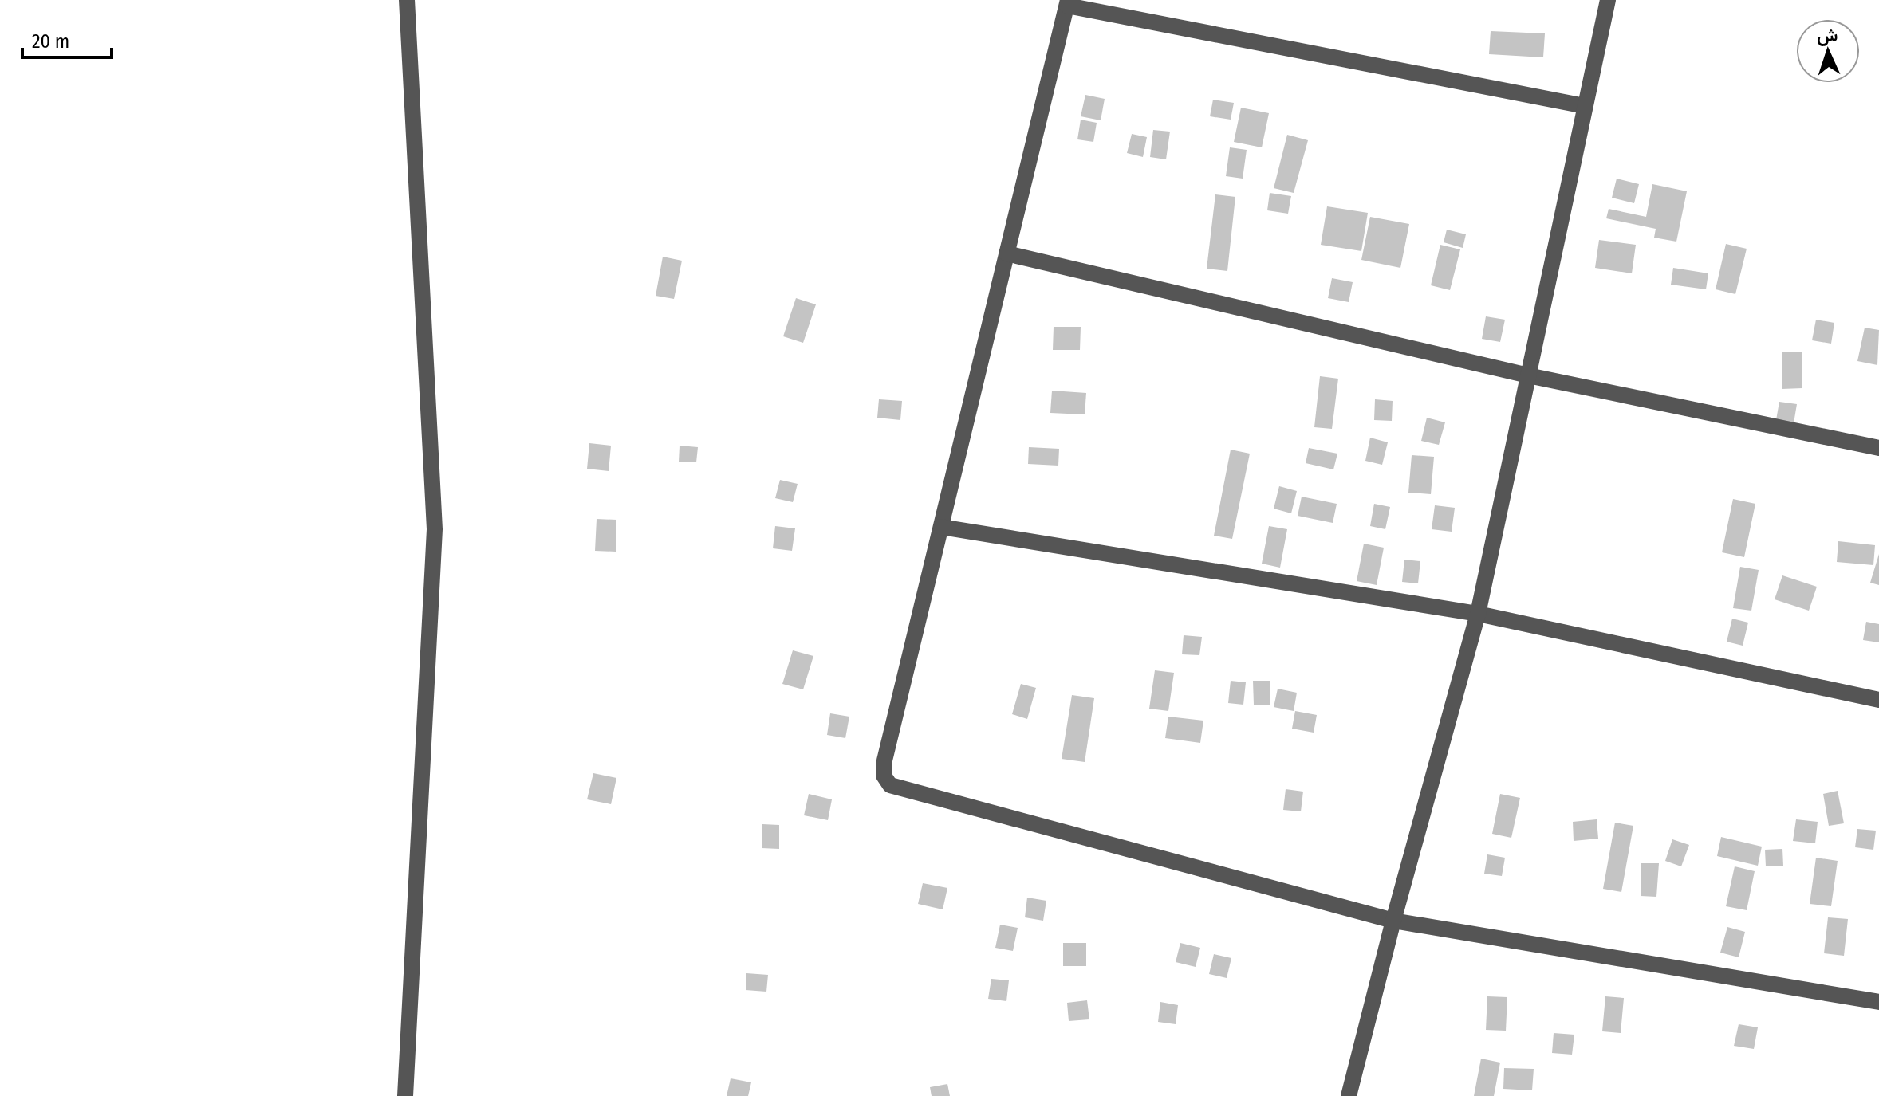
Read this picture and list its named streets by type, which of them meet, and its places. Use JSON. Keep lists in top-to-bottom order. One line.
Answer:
{"scale_bar":"20 m","north":"top"}
